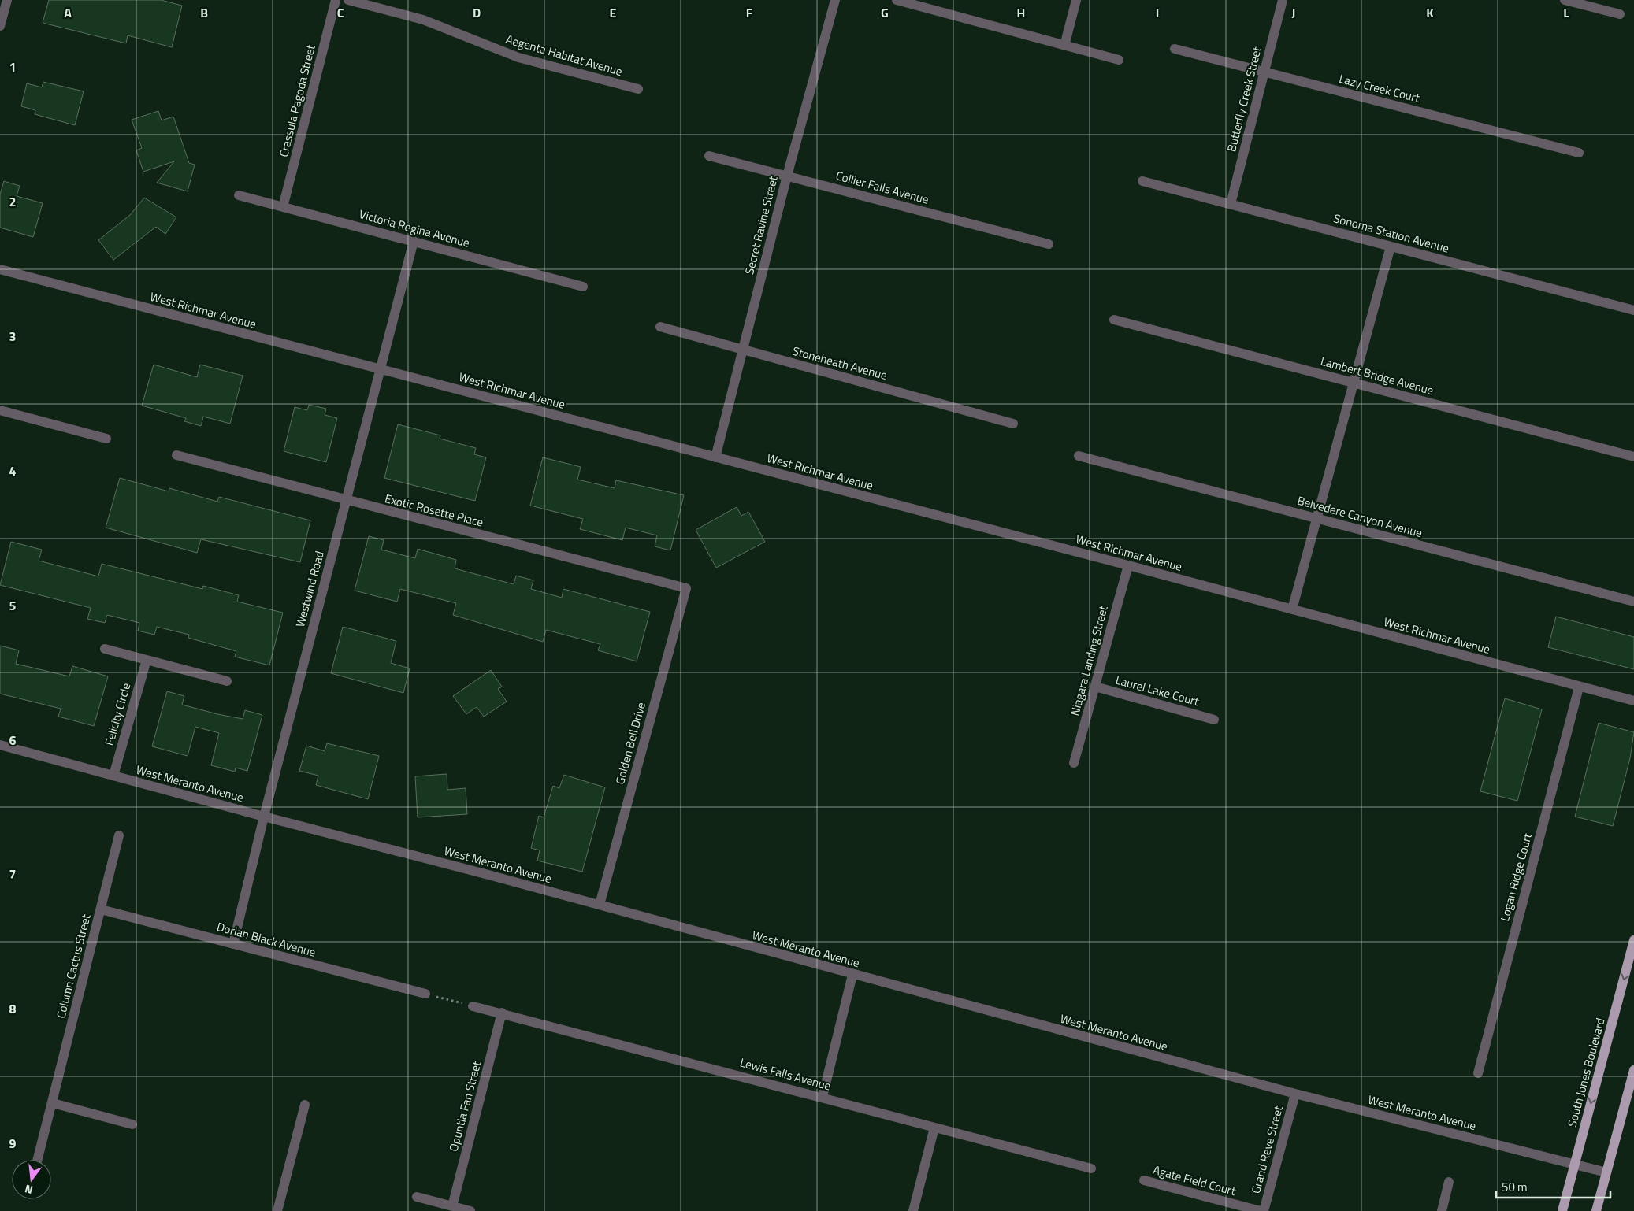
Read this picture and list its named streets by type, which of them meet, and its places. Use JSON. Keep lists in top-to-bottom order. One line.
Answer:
{"streets":{"main road":["South Jones Boulevard"],"street":["Aegenta Habitat Avenue","Lazy Creek Court","Butterfly Creek Street","Crassula Pagoda Street","Collier Falls Avenue","Secret Ravine Street","Victoria Regina Avenue","Sonoma Station Avenue","West Richmar Avenue","Stoneheath Avenue","Lambert Bridge Avenue","Exotic Rosette Place","Belvedere Canyon Avenue","Westwind Road","Niagara Landing Street","Laurel Lake Court","Felicity Circle","Golden Bell Drive","West Meranto Avenue","Logan Ridge Court","Dorian Black Avenue","Column Cactus Street","Lewis Falls Avenue","Opuntia Fan Street","Grand Reve Street","Agate Field Court"]},"crossings":[["Lazy Creek Court","Butterfly Creek Street"],["Butterfly Creek Street","Sonoma Station Avenue"],["Crassula Pagoda Street","Victoria Regina Avenue"],["Collier Falls Avenue","Secret Ravine Street"],["Secret Ravine Street","West Richmar Avenue"],["Secret Ravine Street","Stoneheath Avenue"],["Victoria Regina Avenue","Westwind Road"],["West Richmar Avenue","Westwind Road"],["West Richmar Avenue","Niagara Landing Street"],["West Richmar Avenue","Logan Ridge Court"],["Exotic Rosette Place","Westwind Road"],["Exotic Rosette Place","Golden Bell Drive"],["Westwind Road","West Meranto Avenue"],["Westwind Road","Dorian Black Avenue"],["Niagara Landing Street","Laurel Lake Court"],["Felicity Circle","West Meranto Avenue"],["Golden Bell Drive","West Meranto Avenue"],["West Meranto Avenue","South Jones Boulevard"],["West Meranto Avenue","Grand Reve Street"],["Dorian Black Avenue","Column Cactus Street"],["Lewis Falls Avenue","Opuntia Fan Street"]],"scale_bar":"50 m","north":"bottom","grid":{"columns":["A","B","C","D","E","F","G","H","I","J","K","L"],"rows":["1","2","3","4","5","6","7","8","9"]}}
